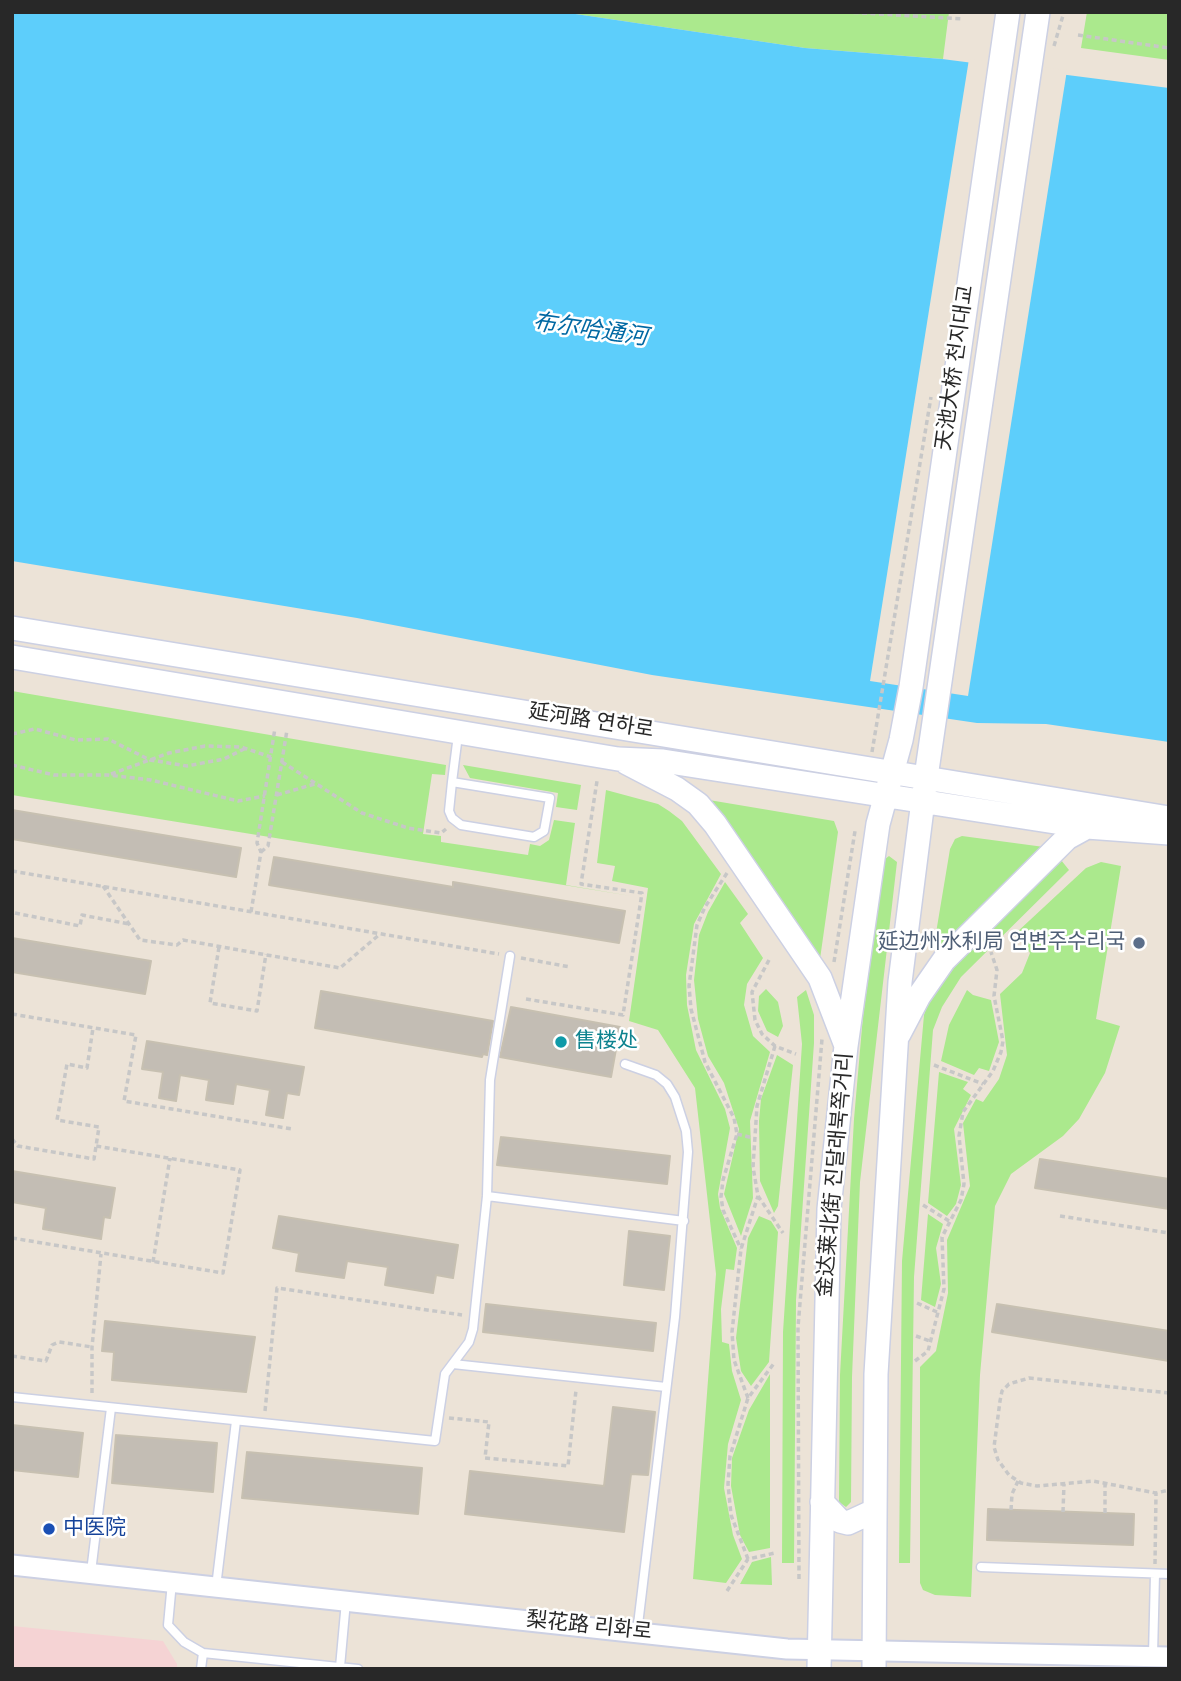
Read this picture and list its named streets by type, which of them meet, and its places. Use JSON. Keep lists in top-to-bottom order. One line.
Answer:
{"streets":{"main road":["天池大桥 천지대교","延河路 연하로","金达莱北街 진달래북쪽거리"],"street":["梨花路 리화로"]},"crossings":[["天池大桥 천지대교","延河路 연하로"],["天池大桥 천지대교","金达莱北街 진달래북쪽거리"],["延河路 연하로","金达莱北街 진달래북쪽거리"],["金达莱北街 진달래북쪽거리","梨花路 리화로"]],"water":["布尔哈通河"],"places":["延边州水利局 연변주수리국","售楼处","中医院"]}
